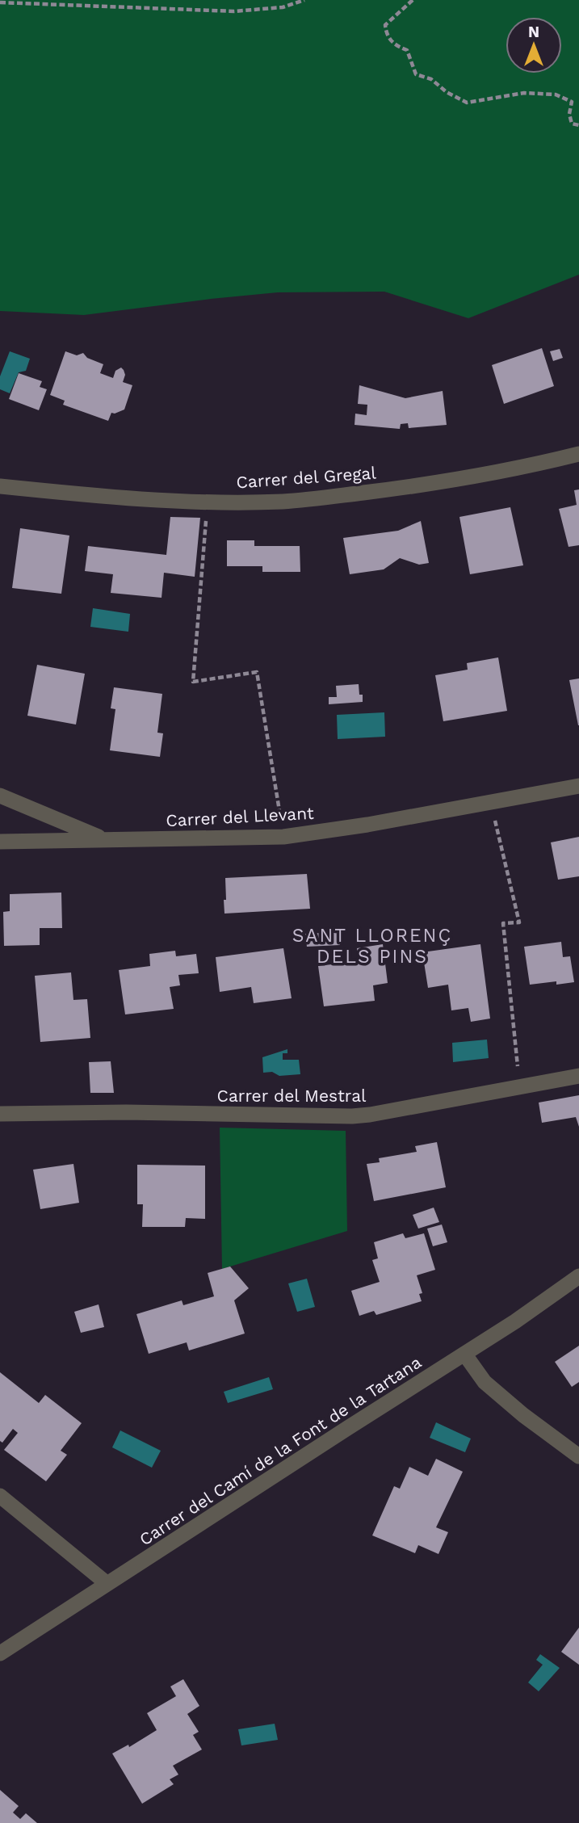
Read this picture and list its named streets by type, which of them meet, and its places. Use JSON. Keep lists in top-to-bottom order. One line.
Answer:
{"streets":{"street":["Carrer del Gregal","Carrer del Llevant","Carrer del Mestral","Carrer del Camí de la Font de la Tartana"]},"districts":["SANT LLORENÇ DELS PINS"],"north":"top"}
